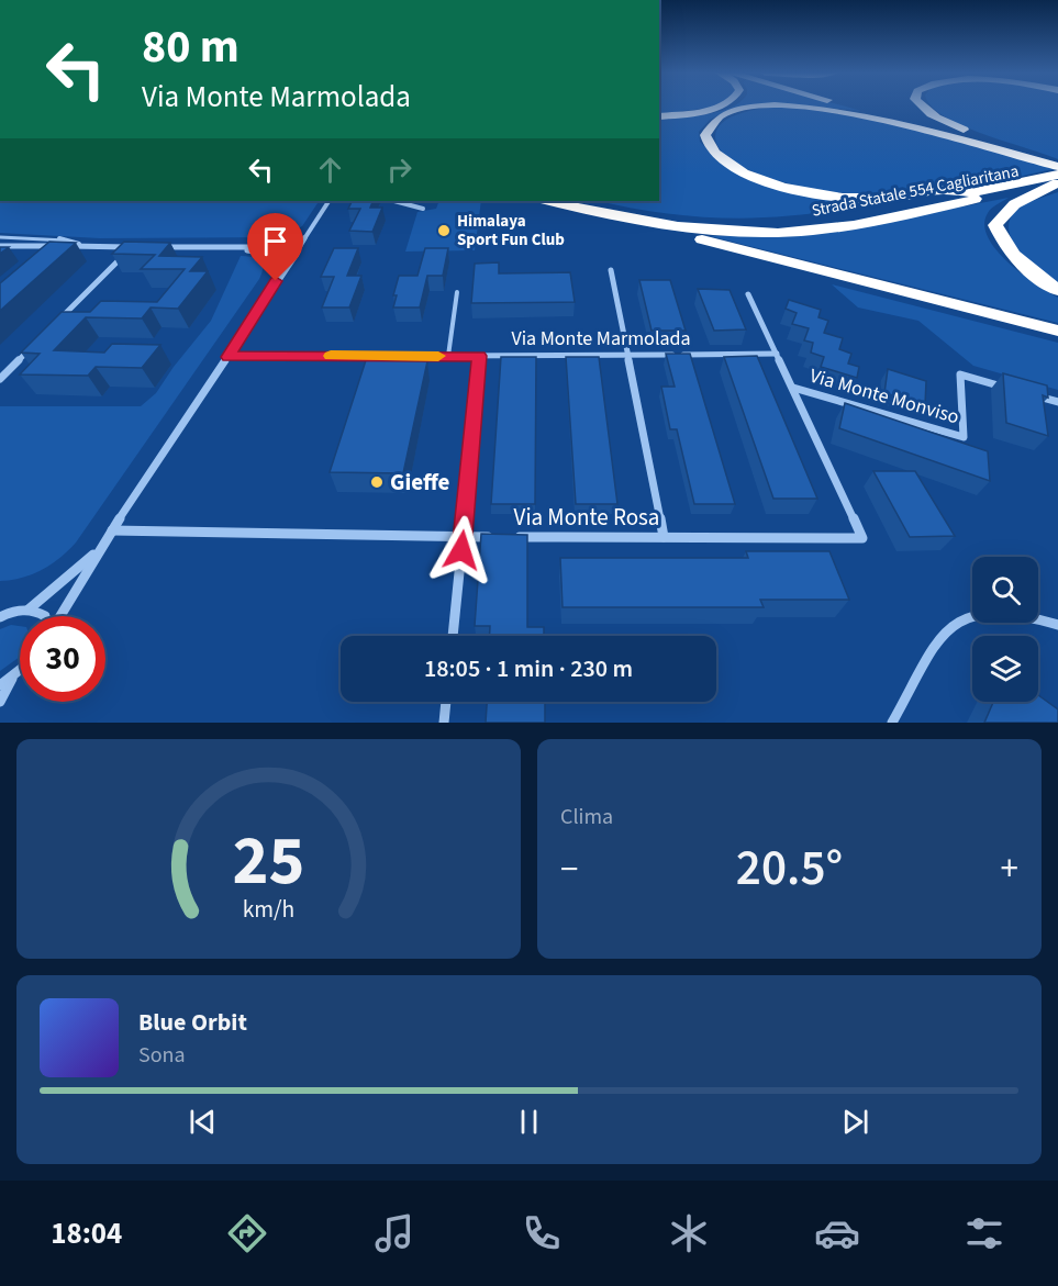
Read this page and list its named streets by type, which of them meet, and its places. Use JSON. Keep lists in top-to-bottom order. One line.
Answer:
{"streets":{"highway":["Strada Statale 554 Cagliaritana"],"street":["Via Monte Marmolada","Via Monte Monviso","Via Monte Rosa"]},"crossings":[["Via Monte Monviso","Via Monte Rosa"]],"places":["Himalaya Sport Fun Club","Gieffe"],"page":{"turn":["80 m","Via Monte Marmolada"],"limit":"30","trip":"18:05 · 1 min · 230 m","tile":"Clima","heat":["−","20.5°","+"],"song":["Blue Orbit","Sona"],"tabs":"18:04","gauge":["25","km/h"]}}
